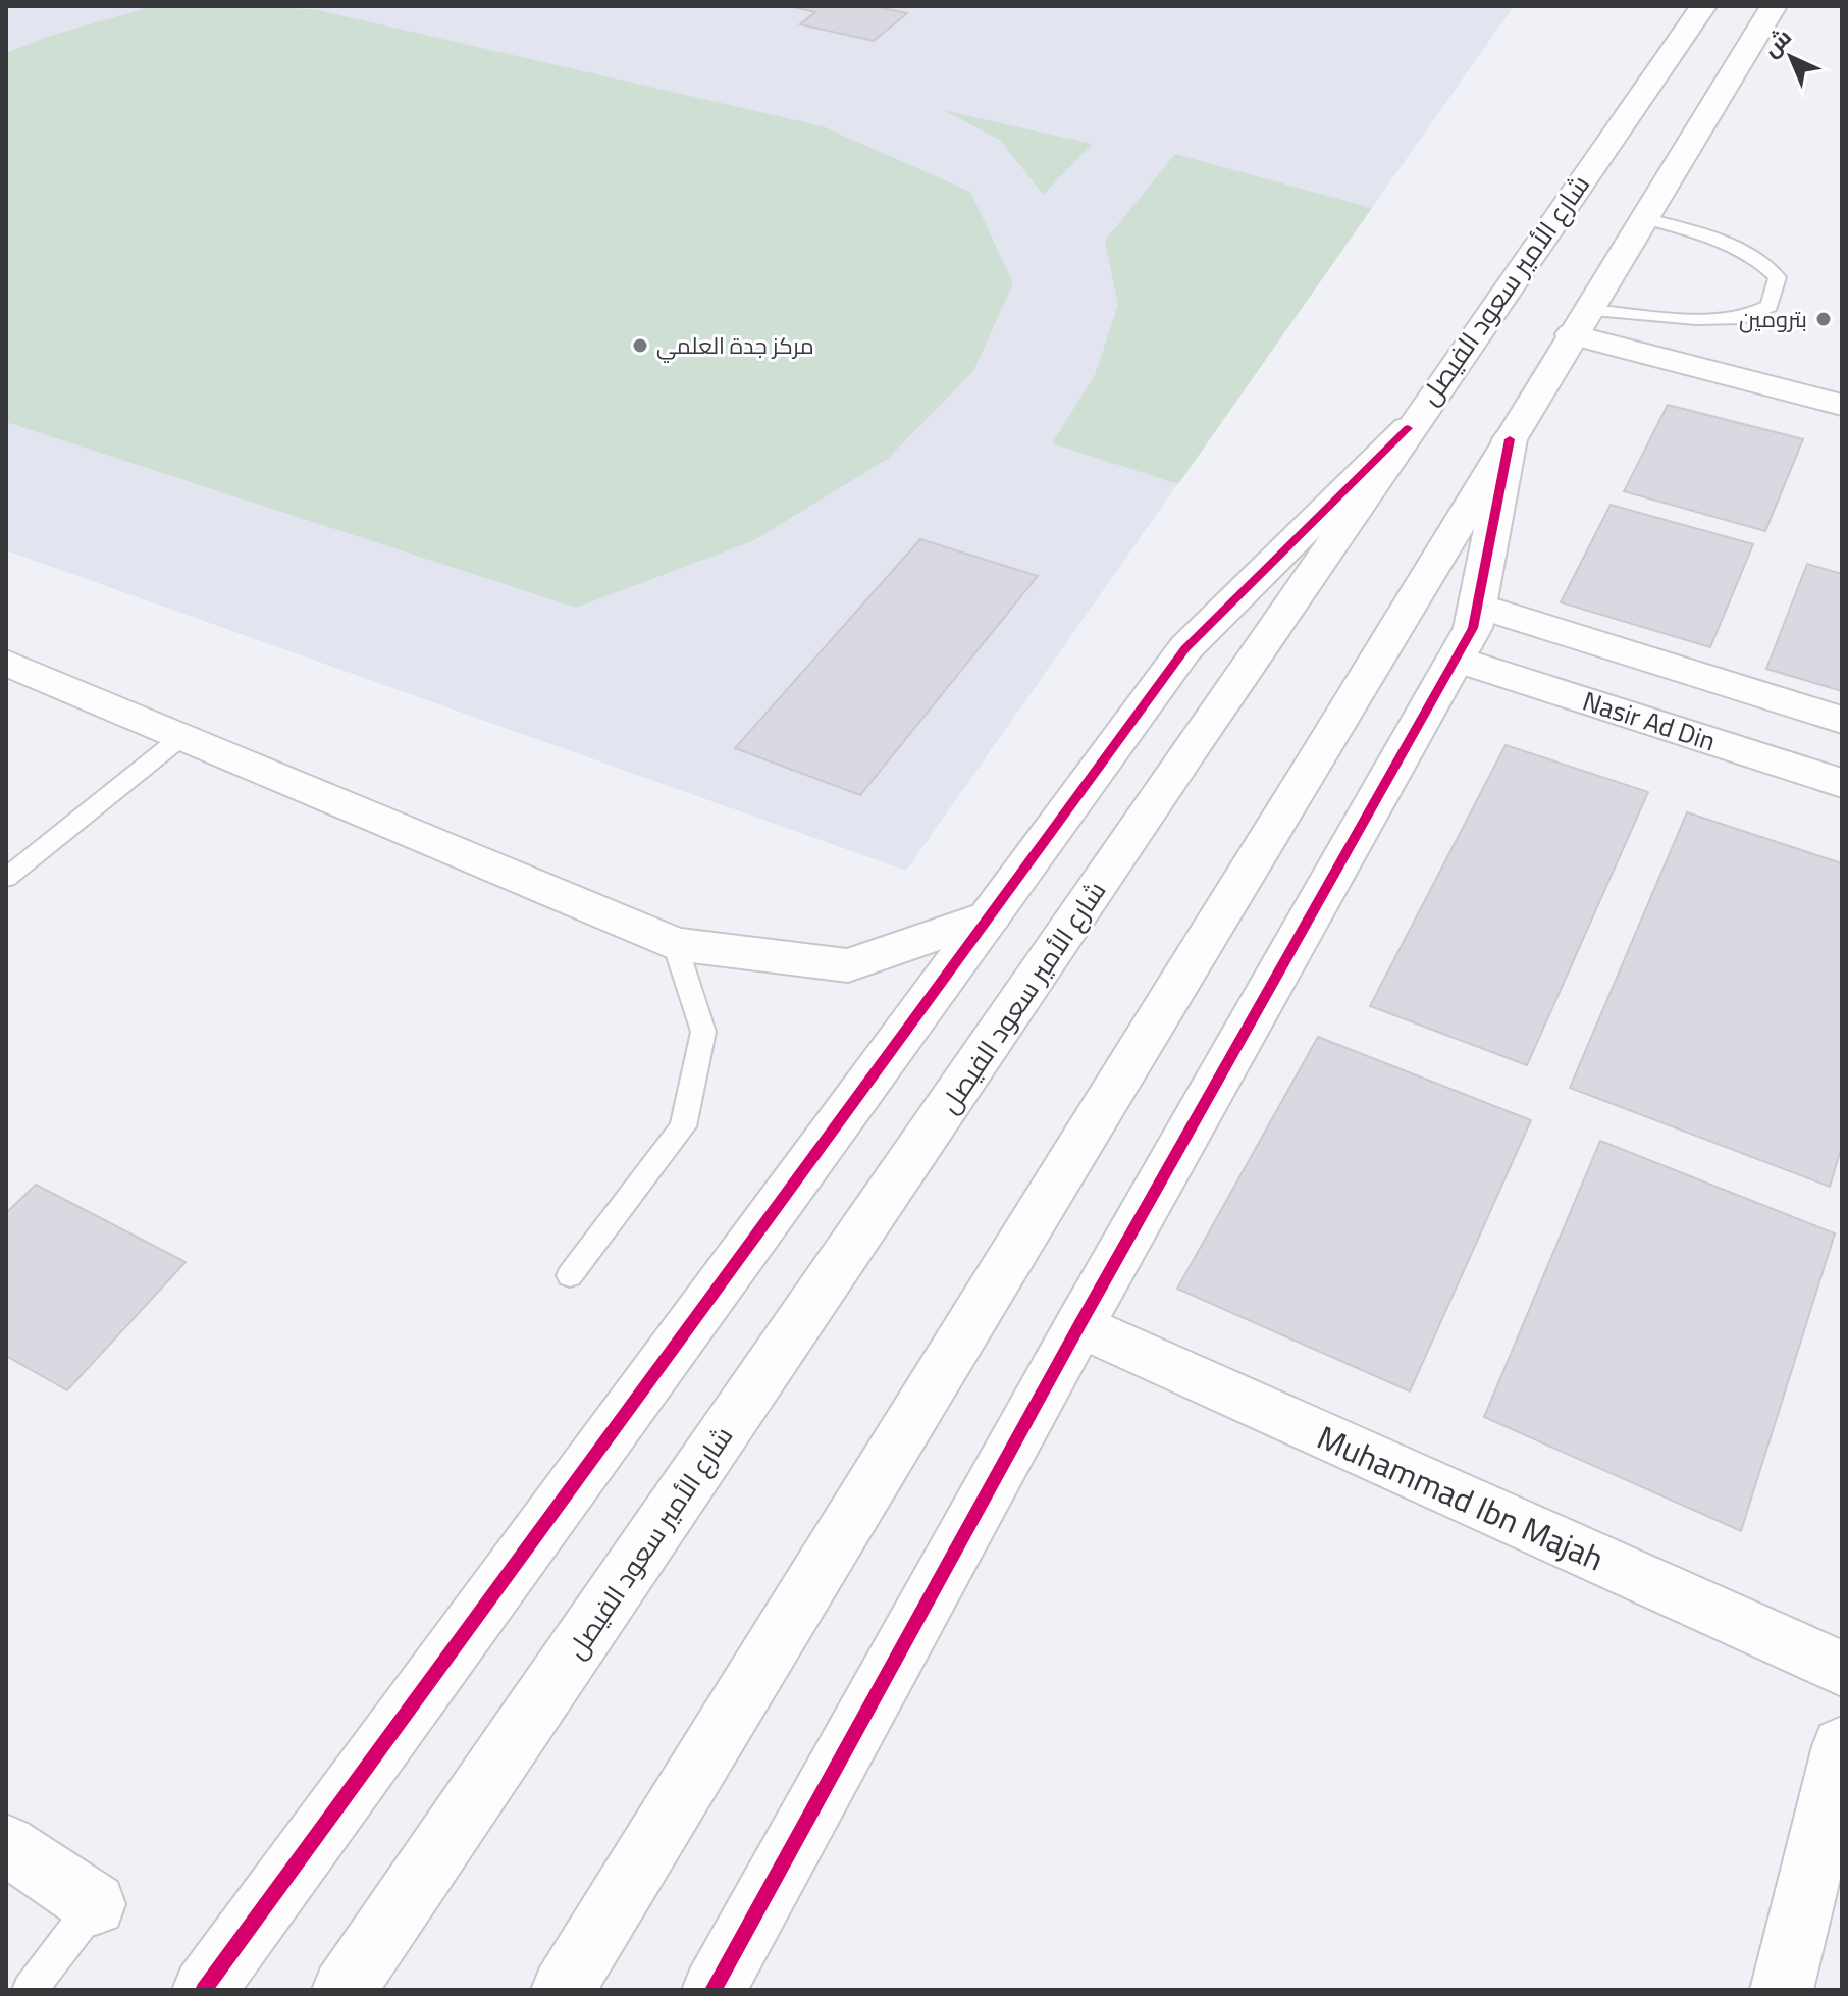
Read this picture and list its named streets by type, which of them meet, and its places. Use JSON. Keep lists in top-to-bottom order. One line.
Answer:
{"streets":{"street":["شارع الأمير سعود الفيصل","Nasir Ad Din","Muhammad Ibn Majah"]},"places":["بترومين","مركز جدة العلمي"],"north":"top left"}
